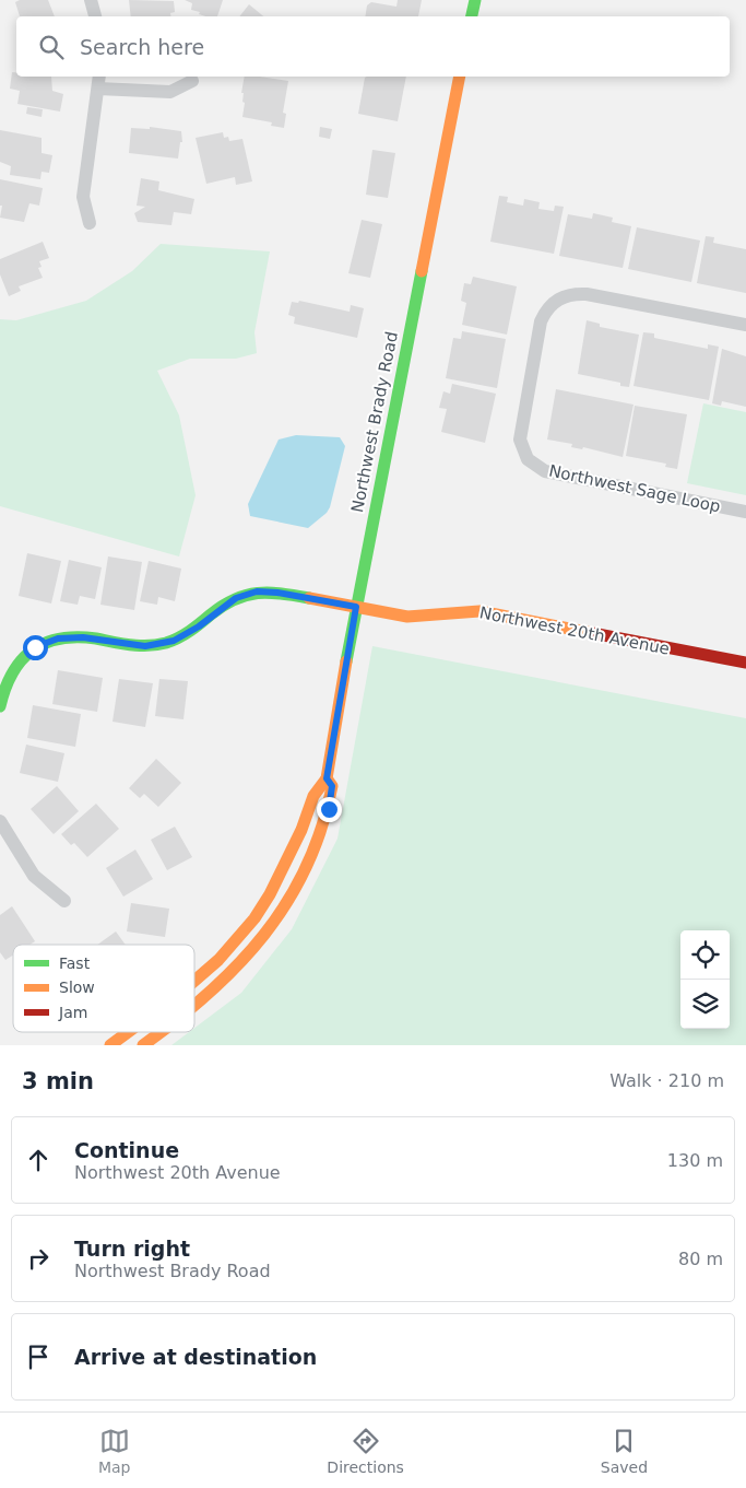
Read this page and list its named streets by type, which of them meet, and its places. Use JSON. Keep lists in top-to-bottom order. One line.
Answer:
{"streets":{"main road":["Northwest Brady Road","Northwest 20th Avenue"],"street":["Northwest Sage Loop"]},"crossings":[["Northwest Brady Road","Northwest 20th Avenue"]],"legend":["Fast","Slow","Jam"],"page":{"search":"Search here","heading":["3 min","Walk · 210 m"],"list":[["Continue","Northwest 20th Avenue","130 m"],["Turn right","Northwest Brady Road","80 m"],"Arrive at destination"],"nav":["Map","Directions","Saved"]}}
